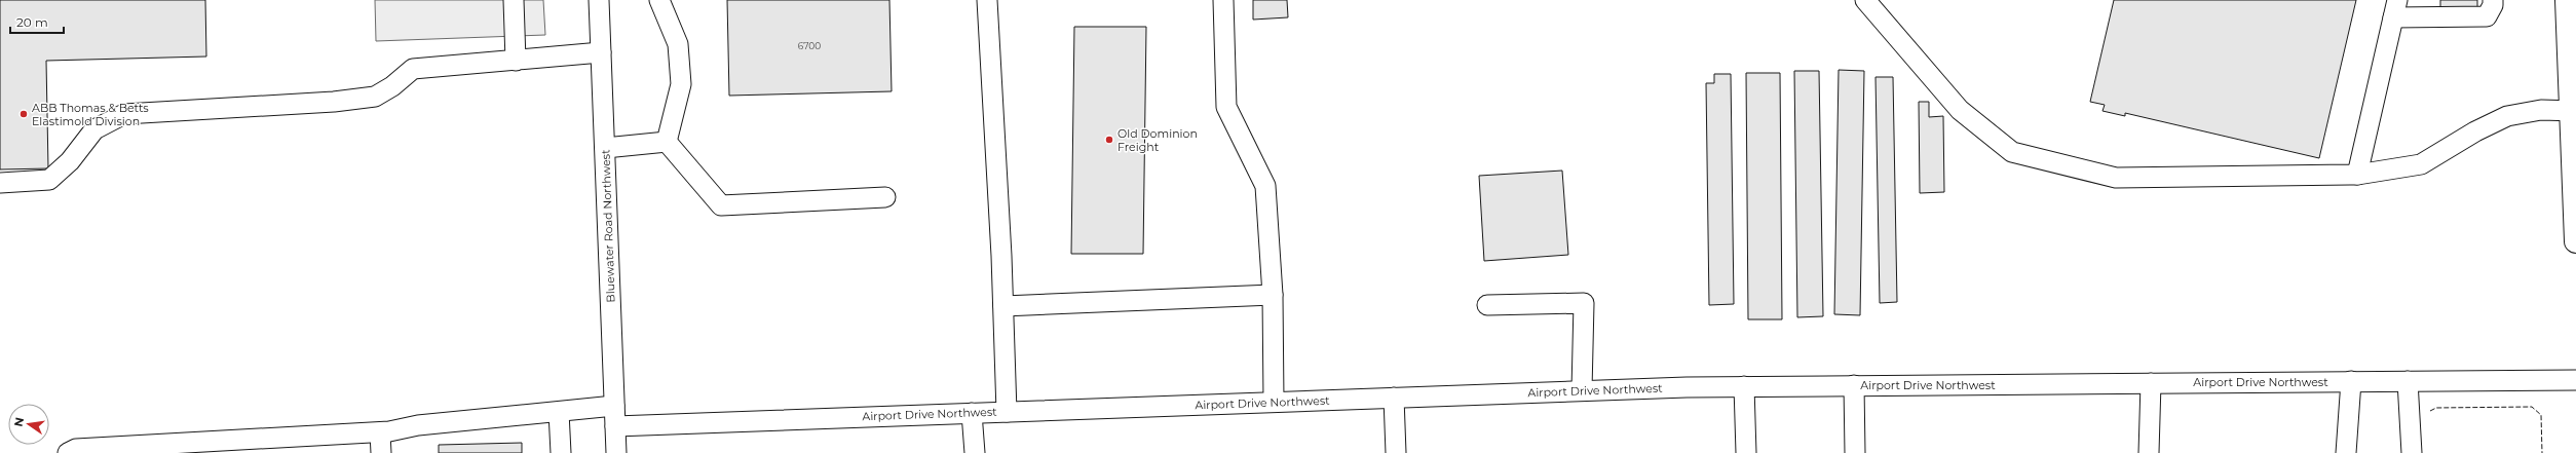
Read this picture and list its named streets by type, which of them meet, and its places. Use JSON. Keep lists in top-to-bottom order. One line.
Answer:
{"streets":{"street":["Bluewater Road Northwest","Airport Drive Northwest"]},"crossings":[["Bluewater Road Northwest","Airport Drive Northwest"]],"places":["ABB Thomas & Betts Elastimold Division","Old Dominion Freight"],"house_numbers":["6700"],"scale_bar":"20 m","north":"left"}
